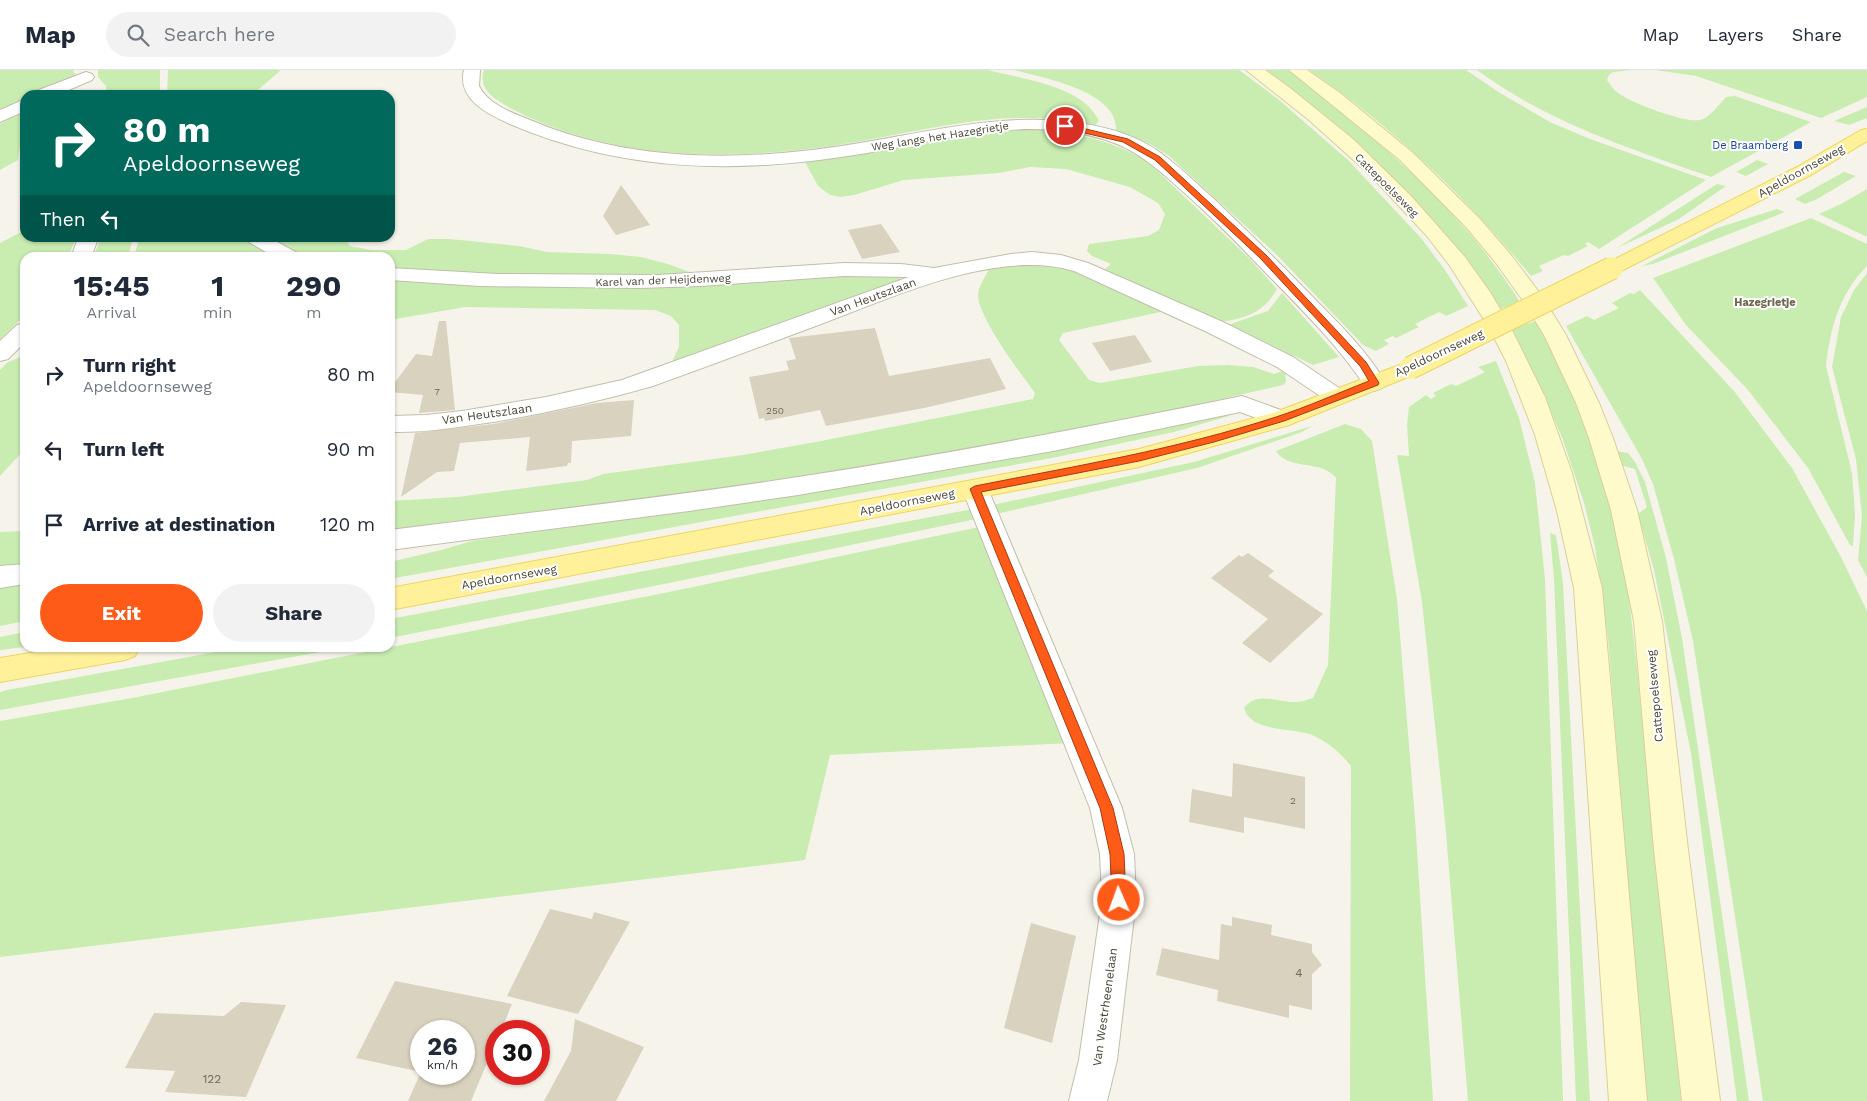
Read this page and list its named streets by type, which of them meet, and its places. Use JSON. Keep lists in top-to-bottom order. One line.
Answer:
{"streets":{"main road":["Apeldoornseweg"],"street":["Weg langs het Hazegrietje","Cattepoelseweg","Karel van der Heijdenweg","Van Heutszlaan","Van Westrheenelaan"]},"crossings":[["Weg langs het Hazegrietje","Apeldoornseweg"],["Apeldoornseweg","Van Heutszlaan"],["Apeldoornseweg","Van Westrheenelaan"],["Karel van der Heijdenweg","Van Heutszlaan"]],"districts":["Hazegrietje"],"places":{"transit":["De Braamberg"]},"house_numbers":["7","250","2","4","122"],"page":{"header":"Map","search":"Search here","nav":["Map","Layers","Share"],"turn":["80 m","Apeldoornseweg"],"then":"Then","eta":["15:45","Arrival","1","min","290","m"],"list":[{"name":"Turn right","note":"Apeldoornseweg","value":"80 m"},{"name":"Turn left","value":"90 m"},{"name":"Arrive at destination","value":"120 m"}],"buttons":["Exit","Share"],"speed":"26 km/h","limit":"30"}}
